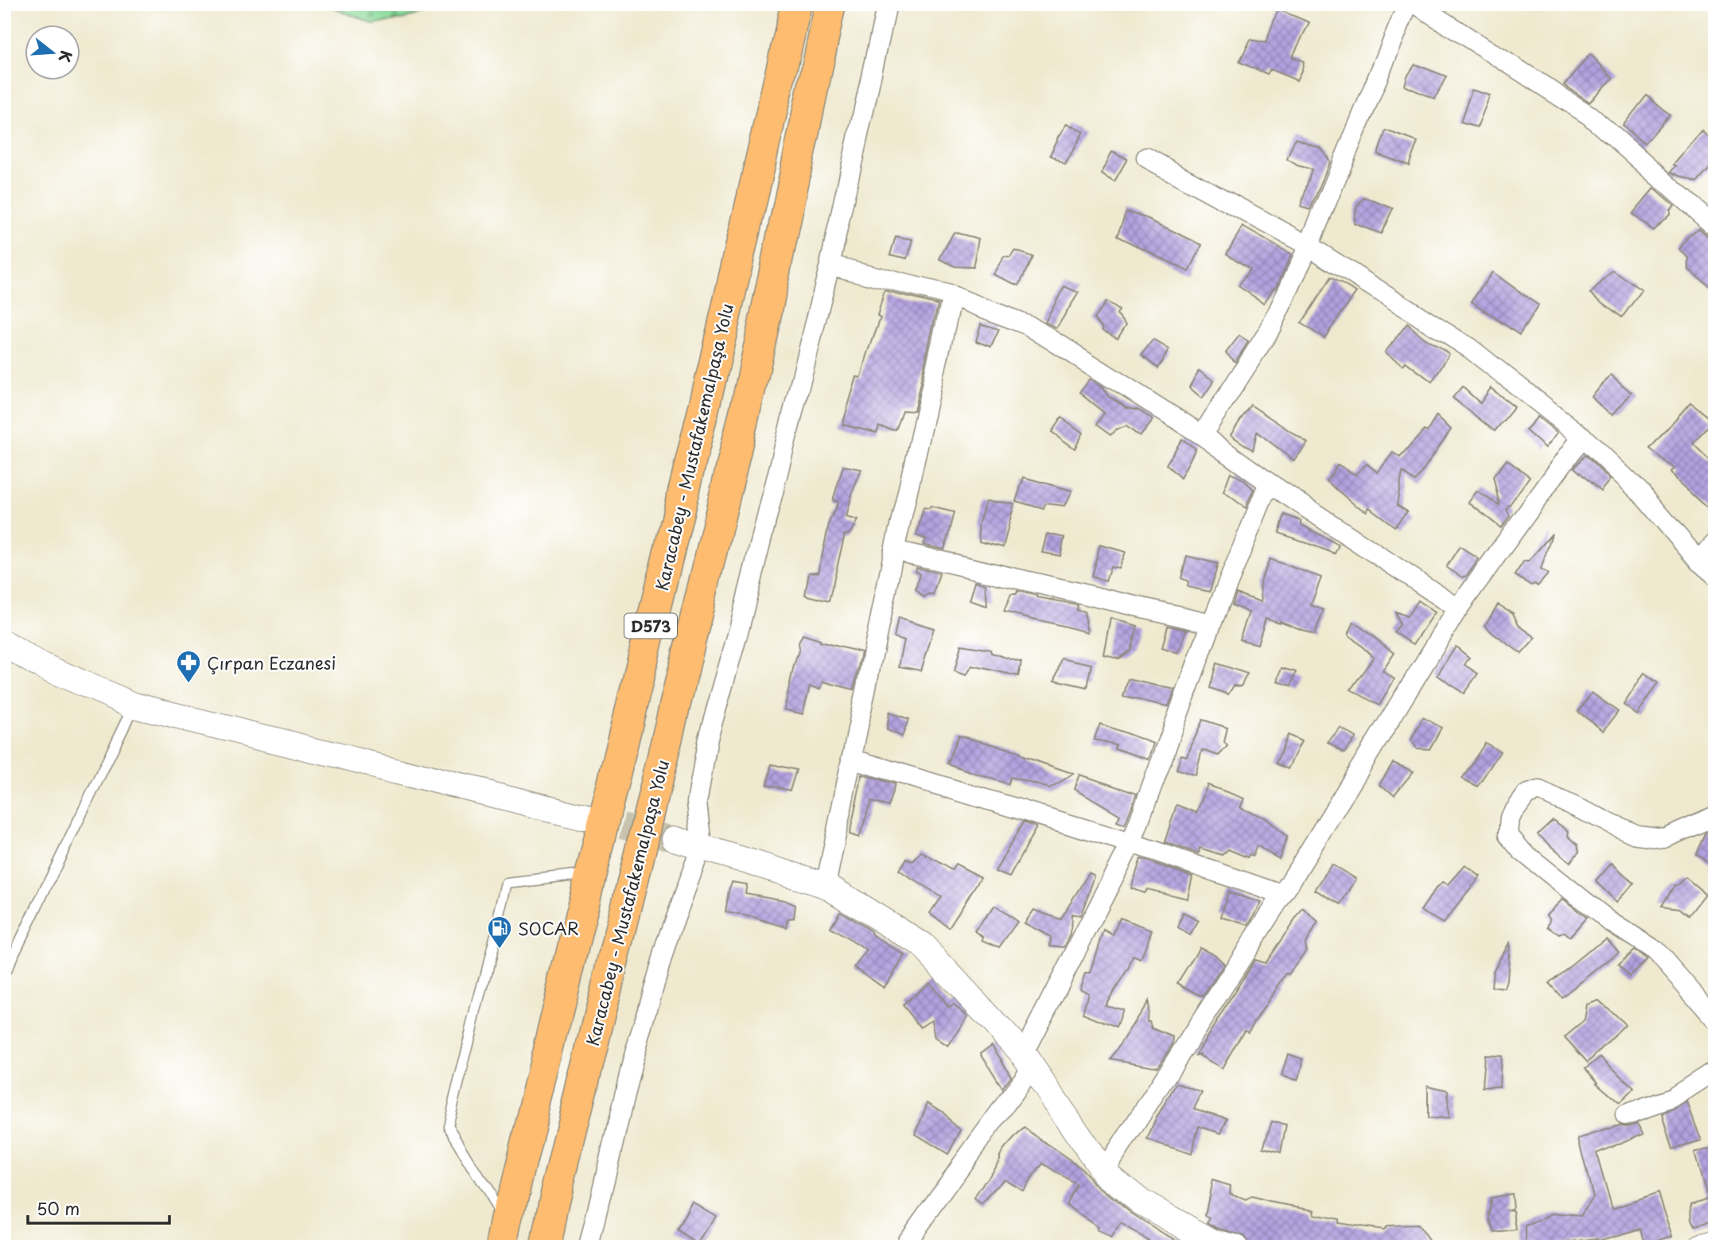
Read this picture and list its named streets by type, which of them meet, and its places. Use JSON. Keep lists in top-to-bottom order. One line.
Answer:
{"streets":{"highway":["Karacabey - Mustafakemalpaşa Yolu","D573"]},"places":{"pharmacy":["Çırpan Eczanesi"],"fuel station":["SOCAR"]},"scale_bar":"50 m","north":"right"}
